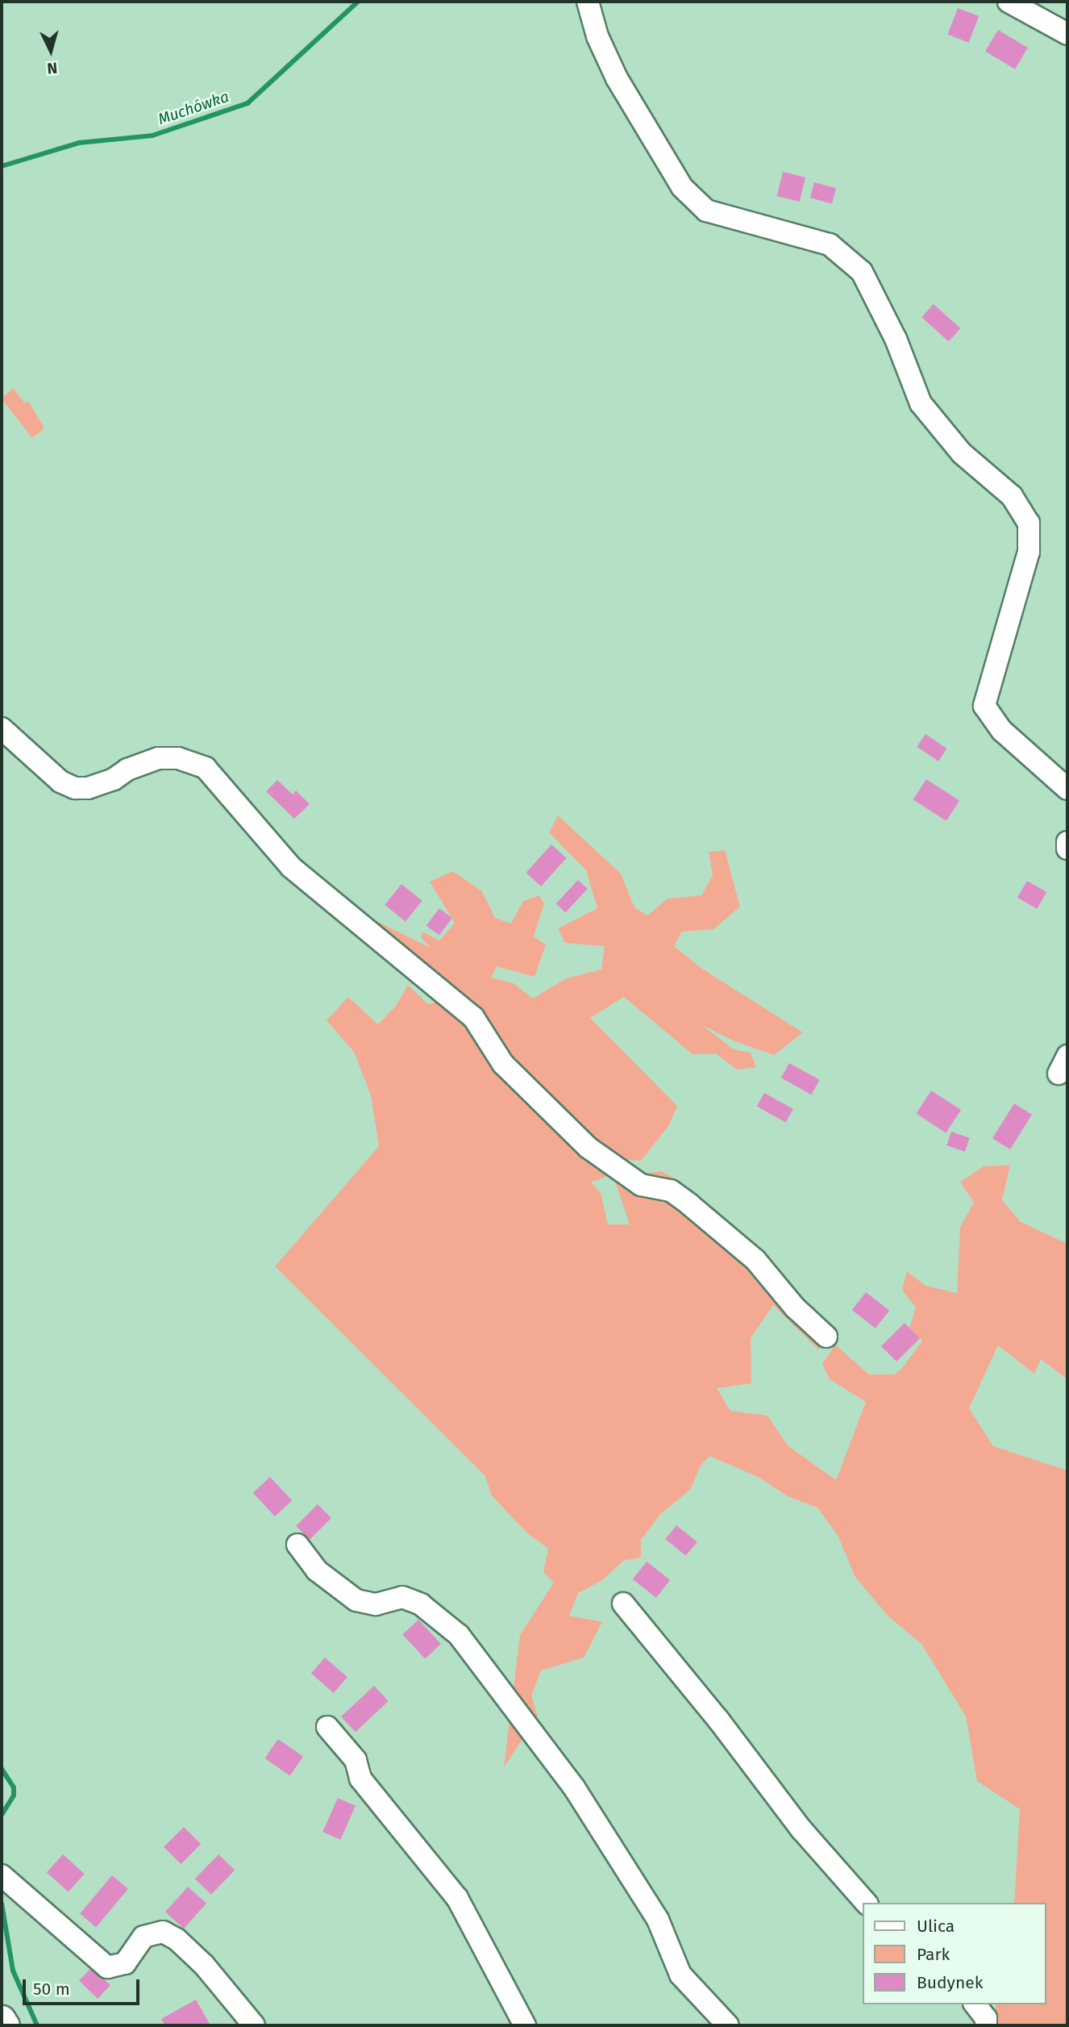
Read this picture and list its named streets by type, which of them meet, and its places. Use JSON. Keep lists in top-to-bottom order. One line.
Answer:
{"water":["Muchówka"],"legend":["Ulica","Park","Budynek"],"scale_bar":"50 m","north":"bottom"}
